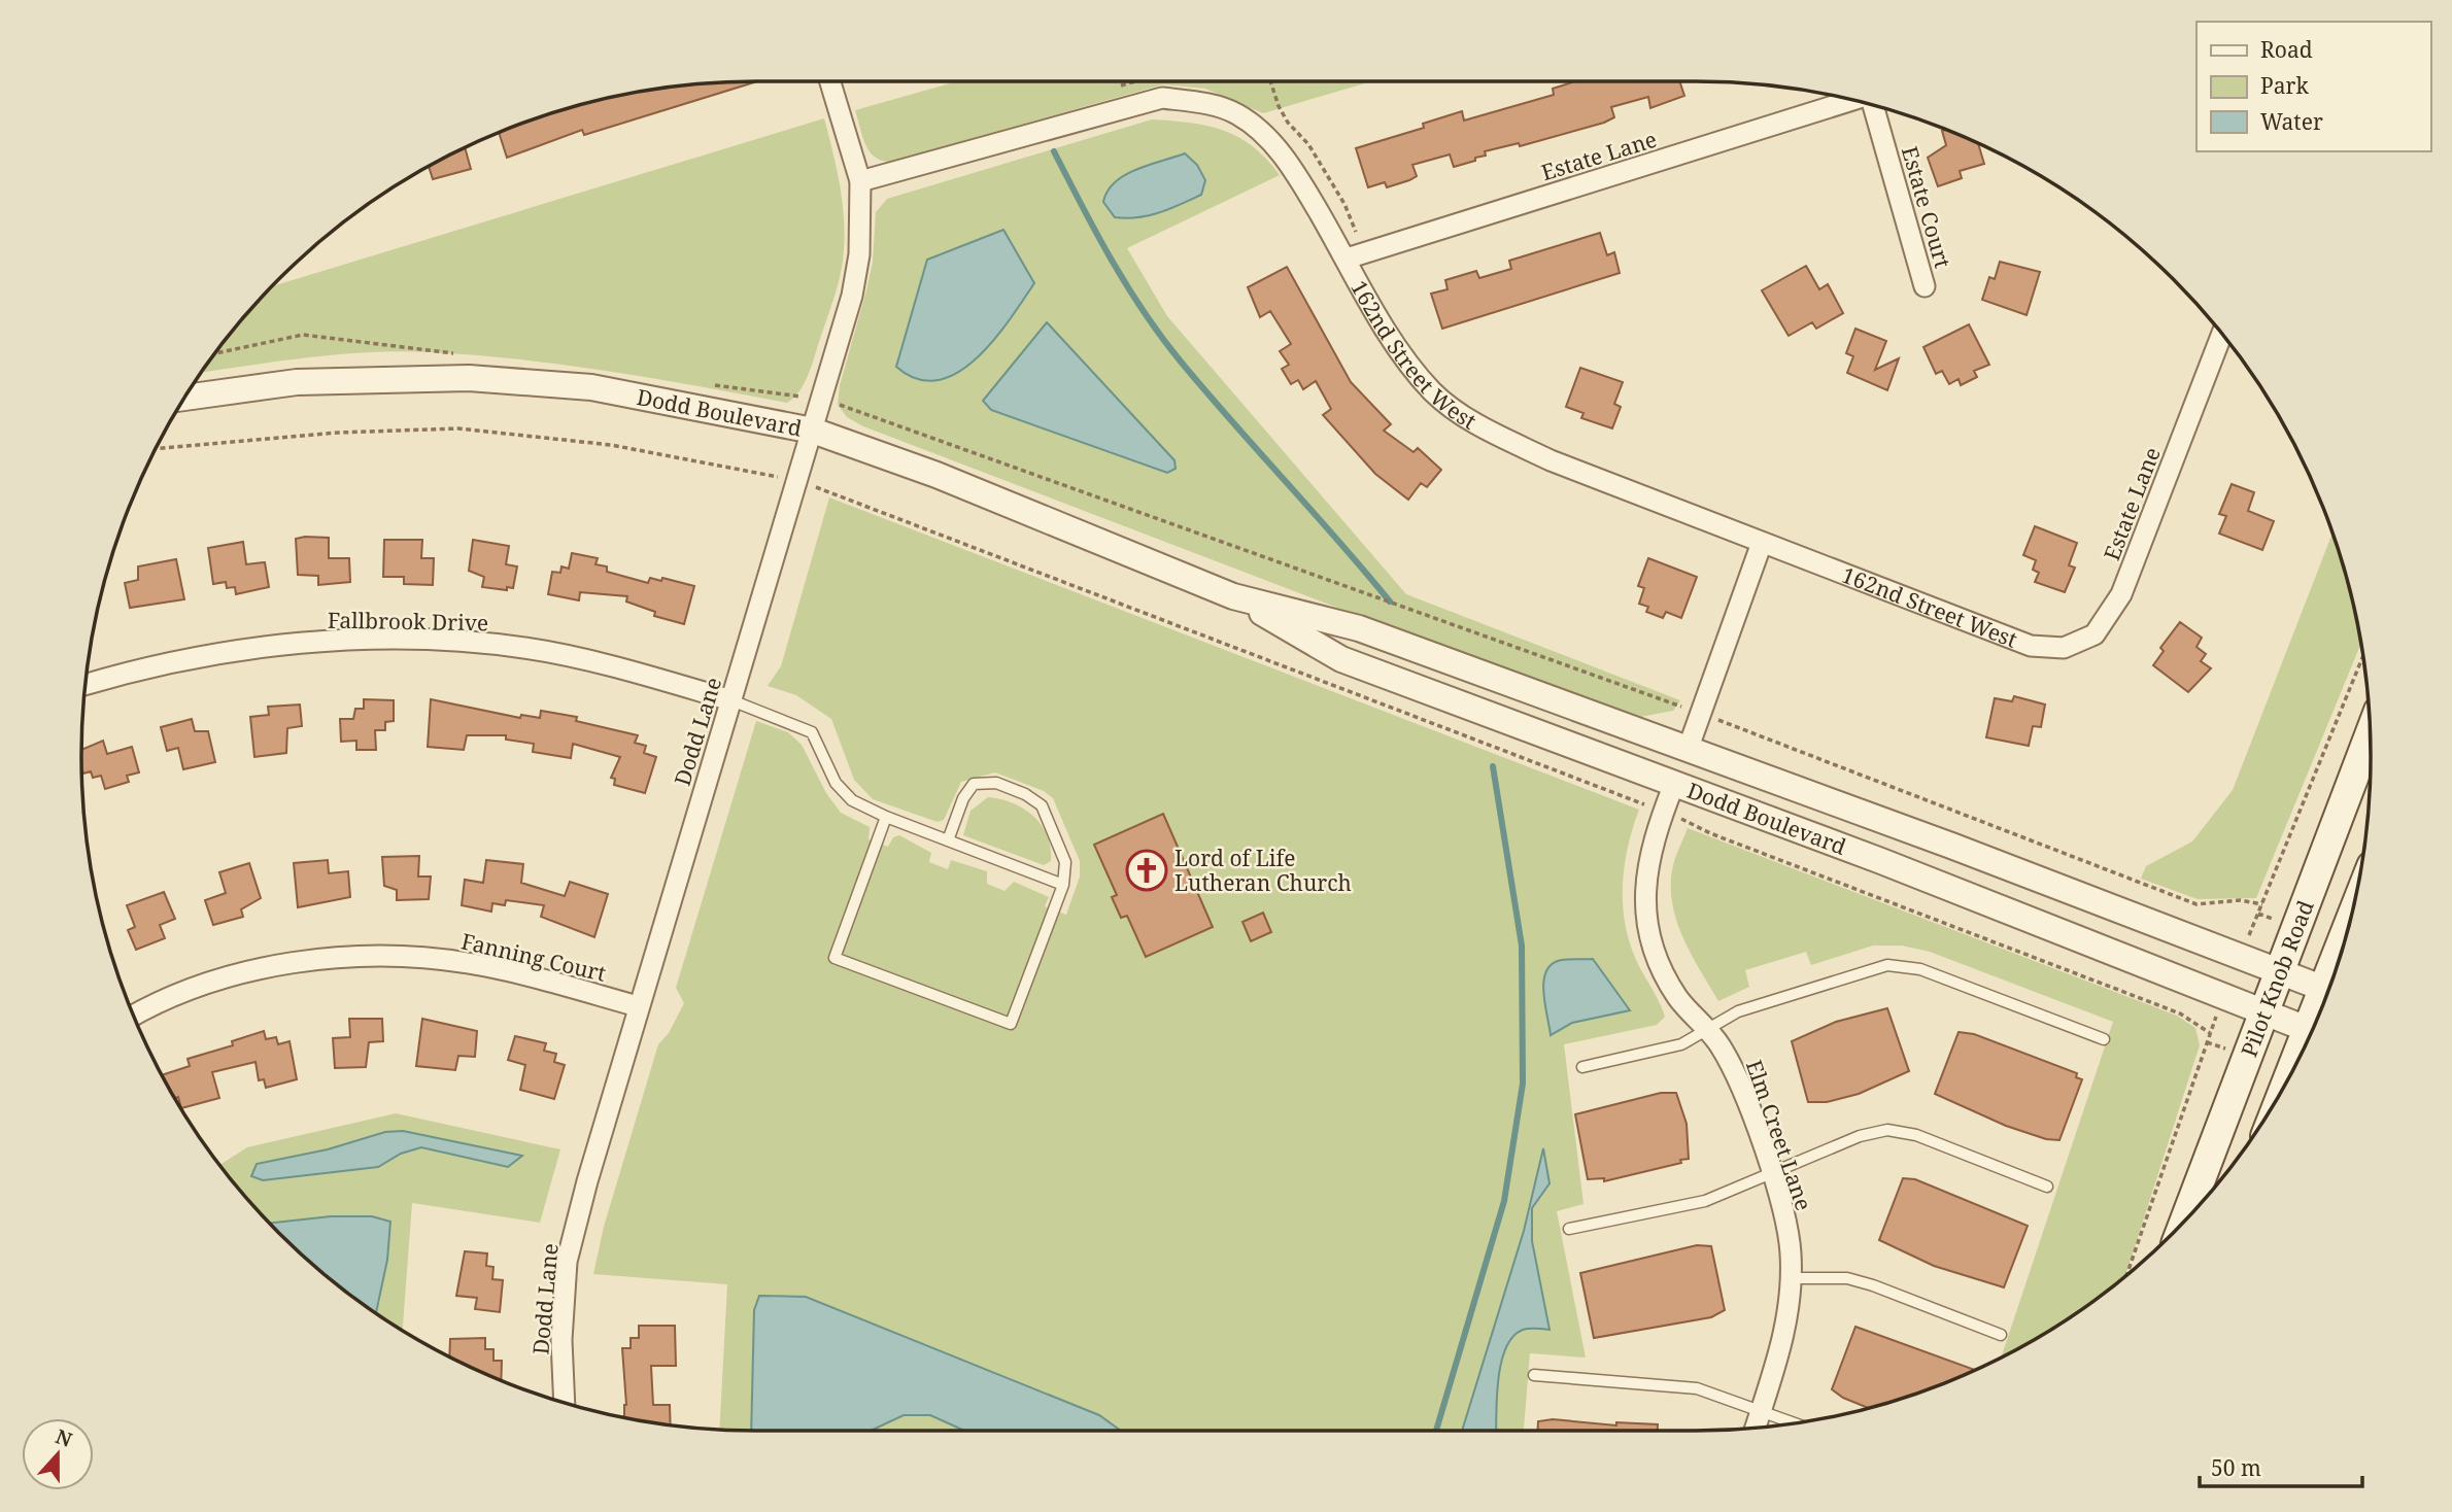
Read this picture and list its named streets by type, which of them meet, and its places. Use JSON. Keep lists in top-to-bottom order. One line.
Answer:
{"streets":{"main road":["Pilot Knob Road"],"street":["Estate Lane","Estate Court","162nd Street West","Dodd Boulevard","Fallbrook Drive","Dodd Lane","Fanning Court","Elm Creet Lane"]},"crossings":[["Estate Lane","162nd Street West"],["162nd Street West","Dodd Lane"],["Dodd Boulevard","Dodd Lane"],["Dodd Boulevard","Pilot Knob Road"],["Dodd Boulevard","Elm Creet Lane"],["Fallbrook Drive","Dodd Lane"],["Dodd Lane","Fanning Court"]],"places":{"church":["Lord of Life Lutheran Church"]},"legend":["Road","Park","Water"],"scale_bar":"50 m","north":"top"}
